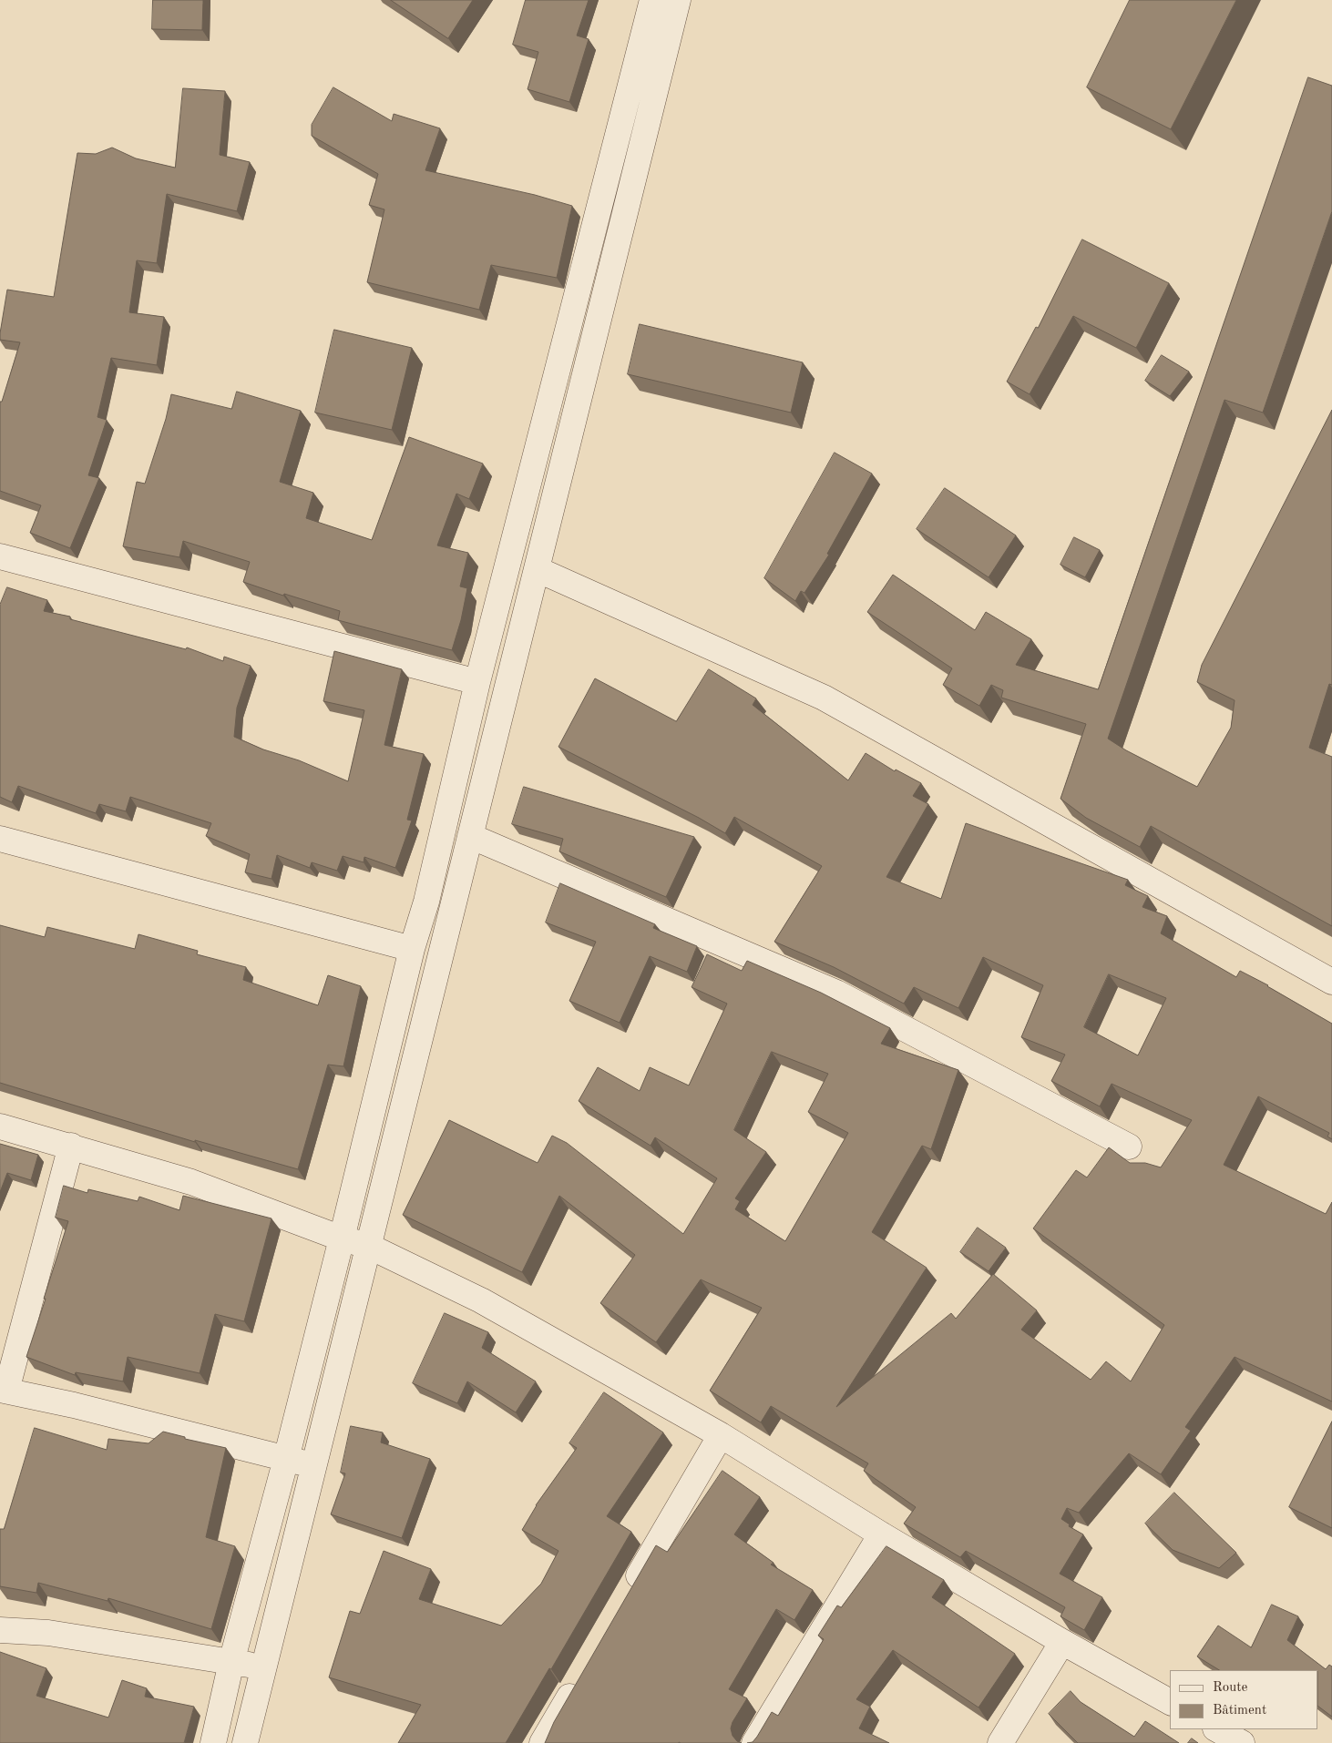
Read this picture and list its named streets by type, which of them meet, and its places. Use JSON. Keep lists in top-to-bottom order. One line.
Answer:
{"legend":["Route","Bâtiment"]}
